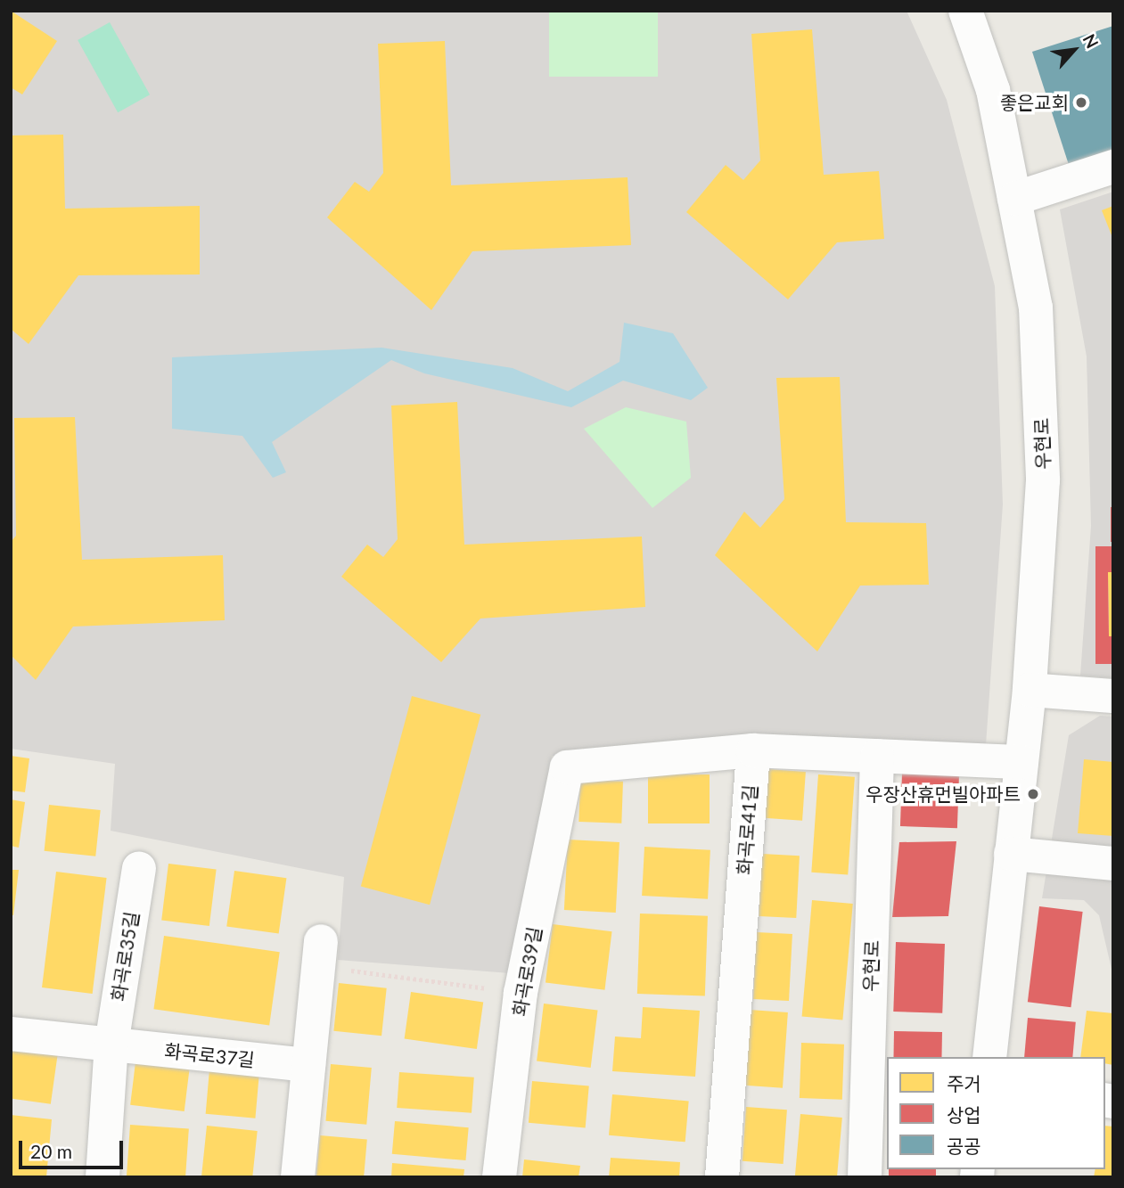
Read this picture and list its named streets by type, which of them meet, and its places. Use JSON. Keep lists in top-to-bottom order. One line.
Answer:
{"streets":{"street":["우현로","화곡로41길","화곡로35길","화곡로39길","화곡로37길"]},"crossings":[["화곡로41길","화곡로39길"],["화곡로35길","화곡로37길"]],"places":["좋은교회","우장산휴먼빌아파트"],"legend":["주거","상업","공공"],"scale_bar":"20 m","north":"top right"}
